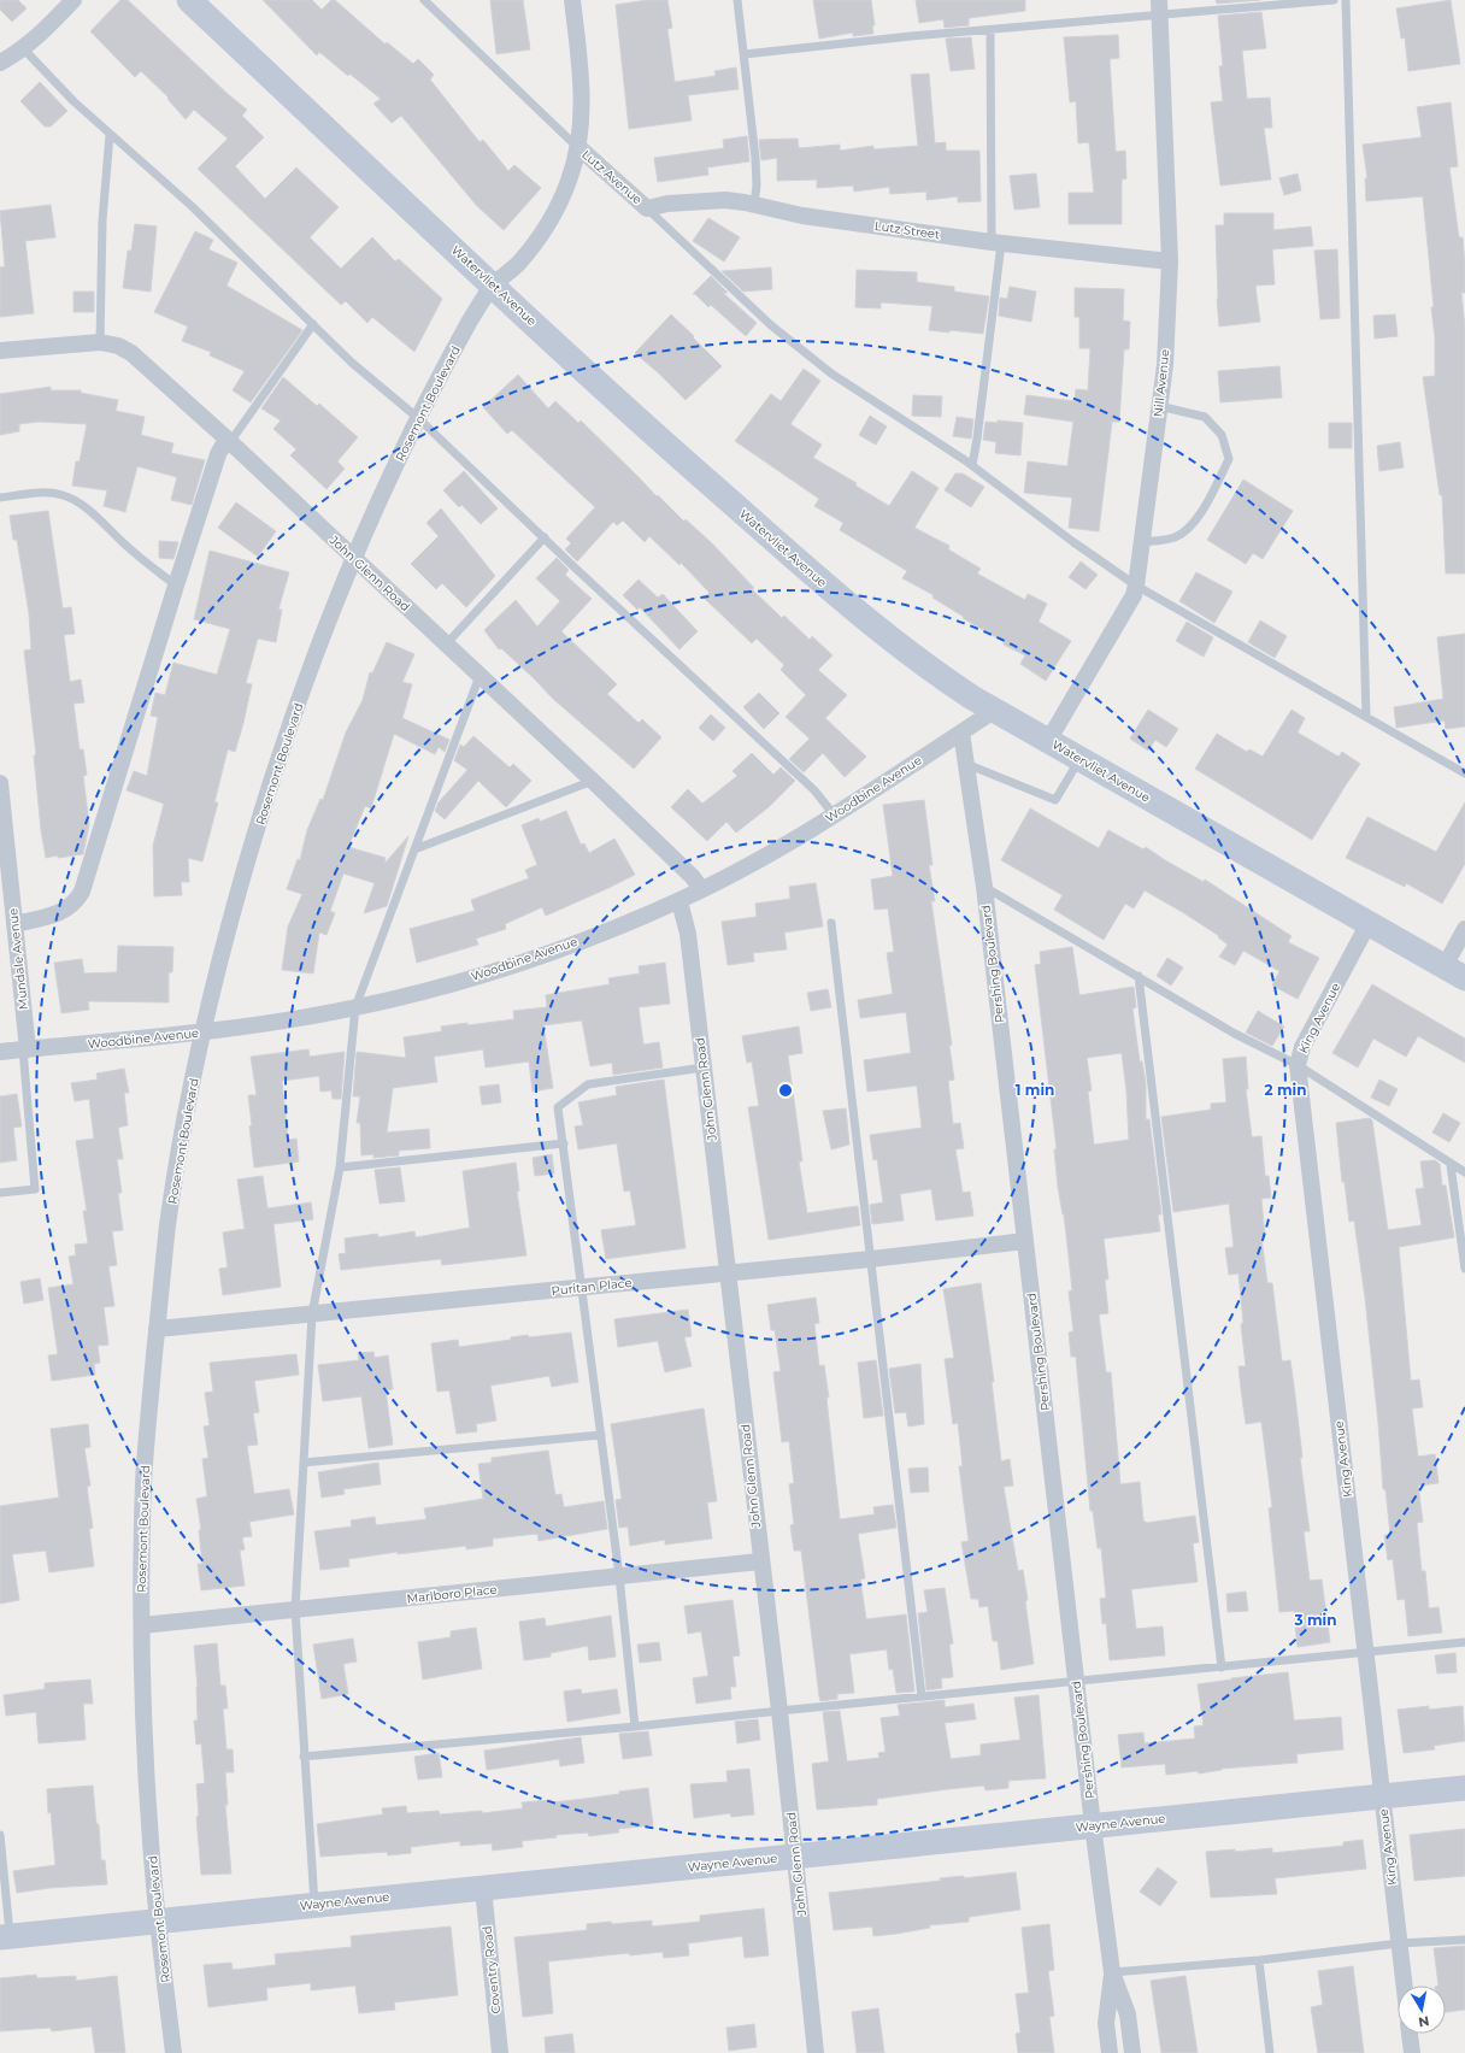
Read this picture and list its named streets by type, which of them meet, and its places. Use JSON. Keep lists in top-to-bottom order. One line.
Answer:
{"streets":{"street":["Lutz Avenue","Lutz Street","Watervliet Avenue","Nill Avenue","Rosemont Boulevard","John Glenn Road","Woodbine Avenue","Mundale Avenue","Pershing Boulevard","King Avenue","Puritan Place","Marlboro Place","Wayne Avenue","Coventry Road"]},"crossings":[["Lutz Avenue","Lutz Street"],["Lutz Avenue","Rosemont Boulevard"],["Lutz Street","Nill Avenue"],["Watervliet Avenue","Nill Avenue"],["Watervliet Avenue","Rosemont Boulevard"],["Watervliet Avenue","Woodbine Avenue"],["Watervliet Avenue","King Avenue"],["Rosemont Boulevard","John Glenn Road"],["Rosemont Boulevard","Woodbine Avenue"],["Rosemont Boulevard","Puritan Place"],["Rosemont Boulevard","Marlboro Place"],["Rosemont Boulevard","Wayne Avenue"],["John Glenn Road","Woodbine Avenue"],["John Glenn Road","Puritan Place"],["John Glenn Road","Marlboro Place"],["John Glenn Road","Wayne Avenue"],["Woodbine Avenue","Mundale Avenue"],["Woodbine Avenue","Pershing Boulevard"],["Pershing Boulevard","Puritan Place"],["Pershing Boulevard","Wayne Avenue"],["King Avenue","Wayne Avenue"],["Wayne Avenue","Coventry Road"]],"north":"bottom","rings":["1 min","2 min","3 min"]}
